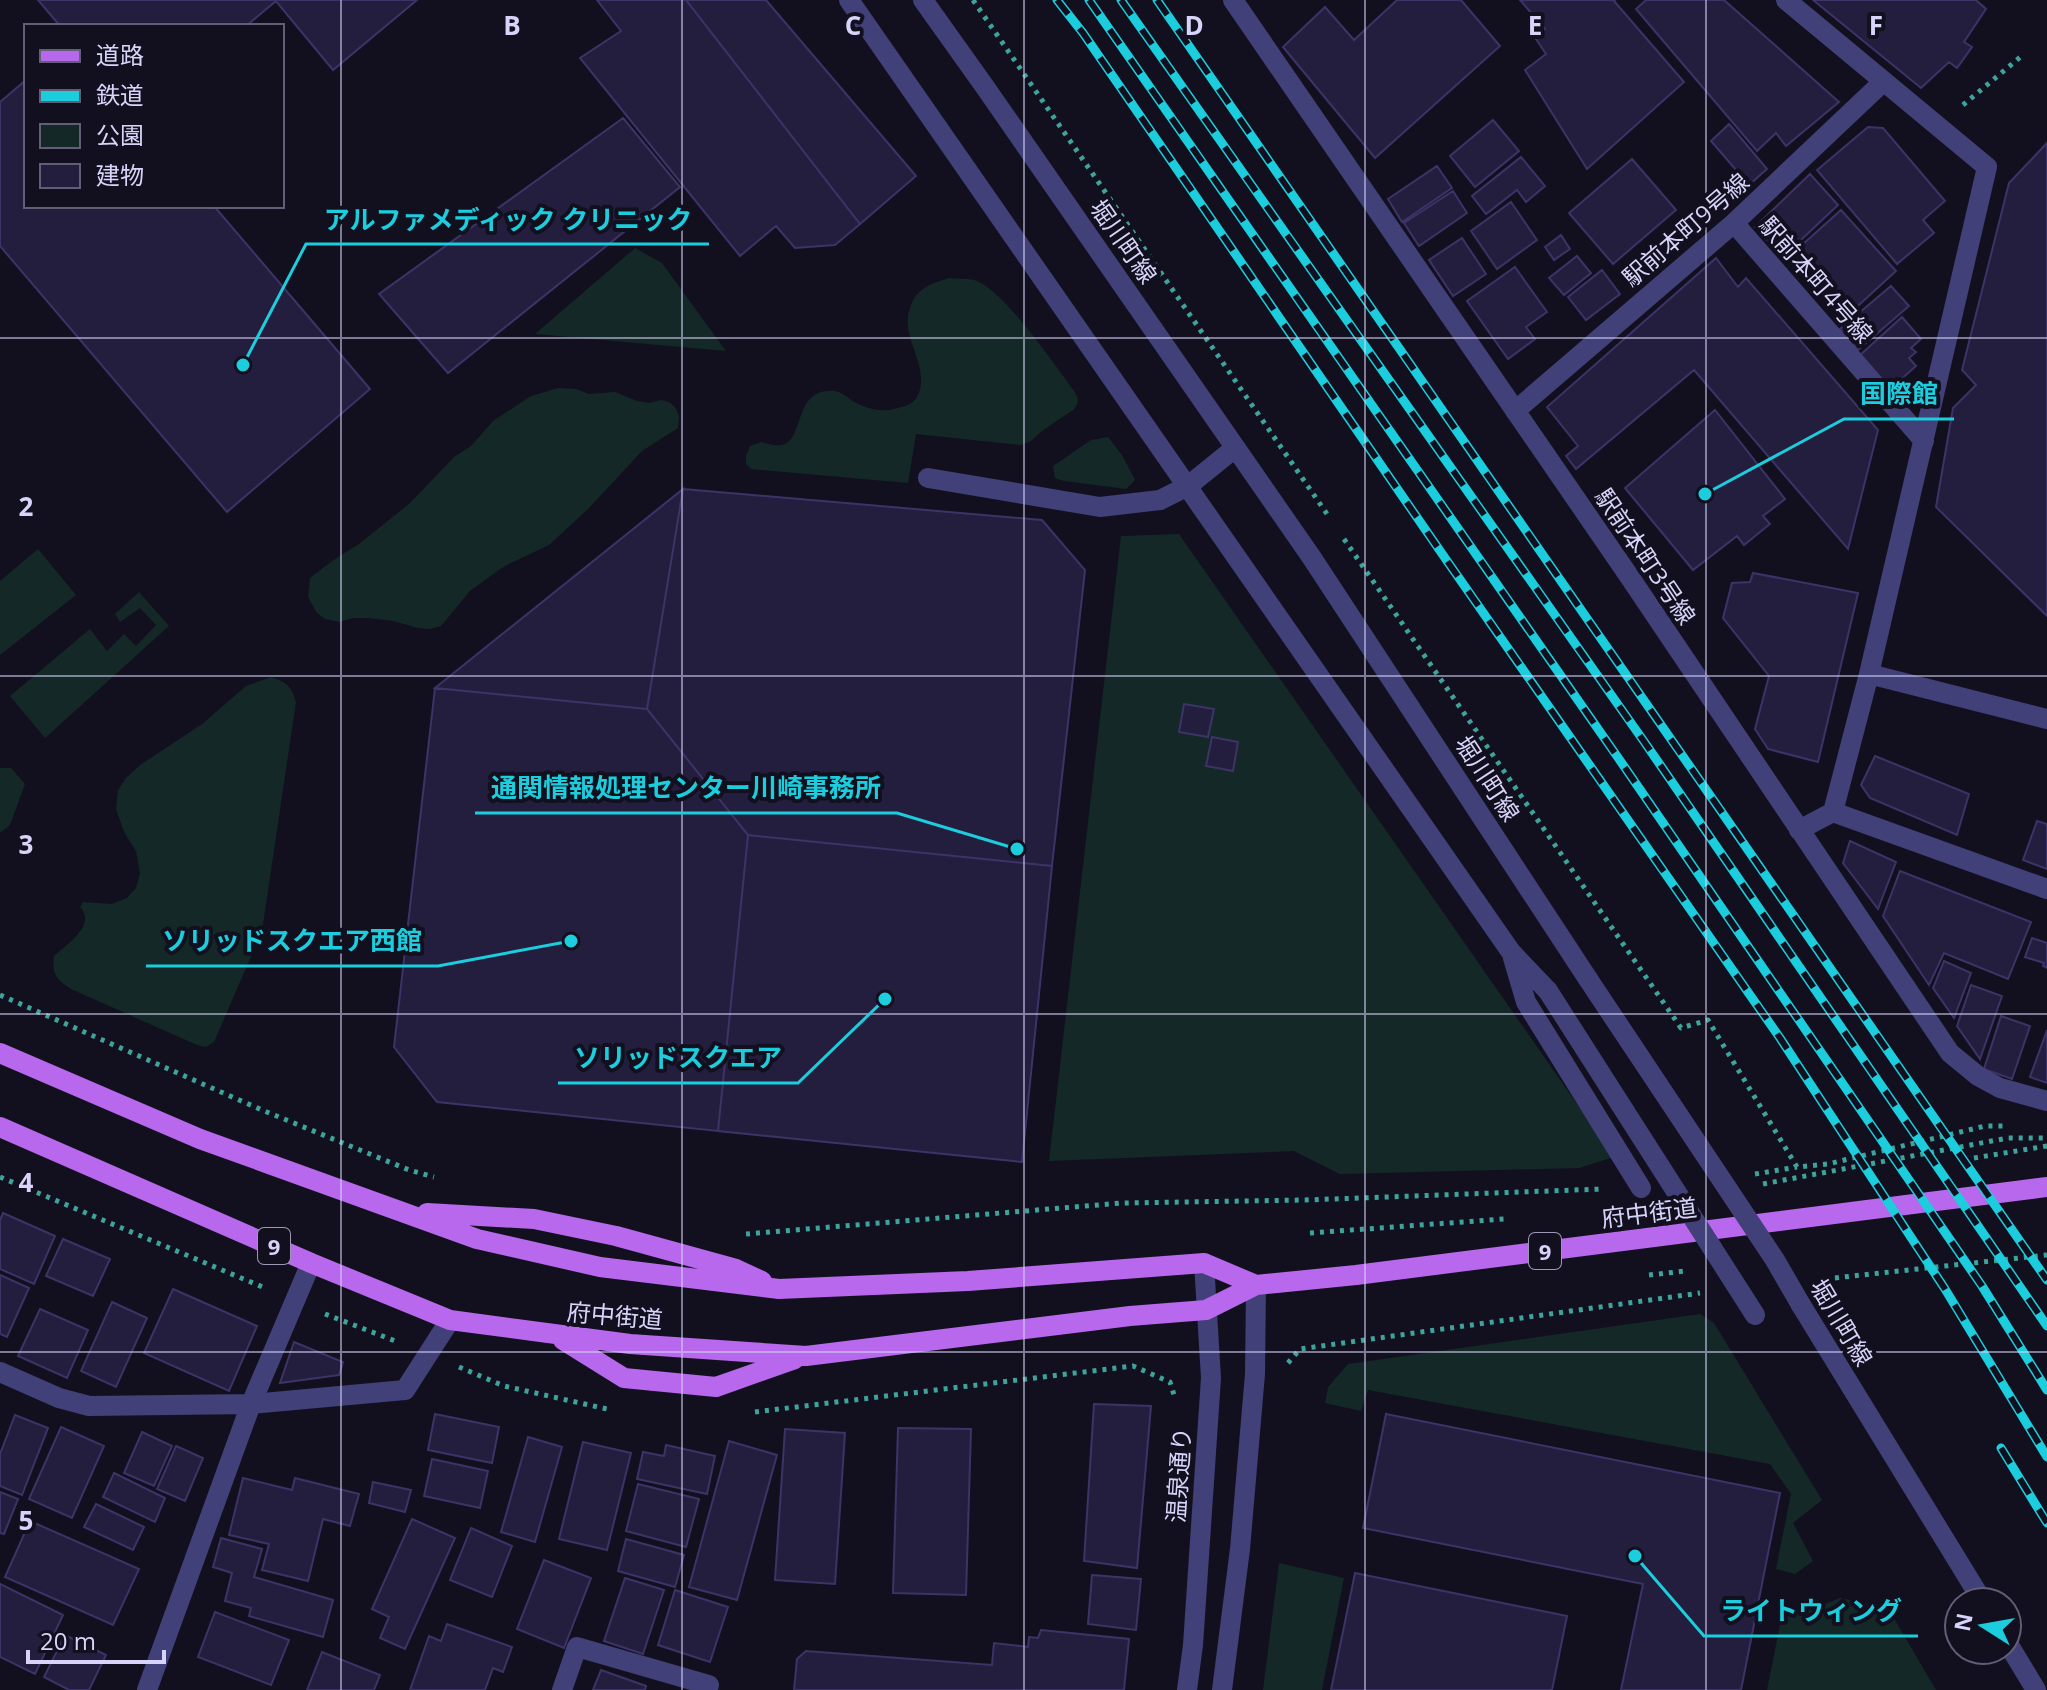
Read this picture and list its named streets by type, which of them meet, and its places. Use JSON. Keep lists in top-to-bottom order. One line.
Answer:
{"streets":{"main road":["府中街道","9"],"street":["駅前本町9号線","堀川町線","駅前本町4号線","駅前本町3号線","温泉通り"]},"crossings":[["駅前本町9号線","駅前本町4号線"],["駅前本町9号線","駅前本町3号線"],["府中街道","9"],["府中街道","温泉通り"]],"places":["アルファメディック クリニック","国際館","通関情報処理センター川崎事務所","ソリッドスクエア西館","ソリッドスクエア","ライトウィング"],"legend":["道路","鉄道","公園","建物"],"scale_bar":"20 m","north":"left","grid":{"columns":["B","C","D","E","F"],"rows":["2","3","4","5"]}}
